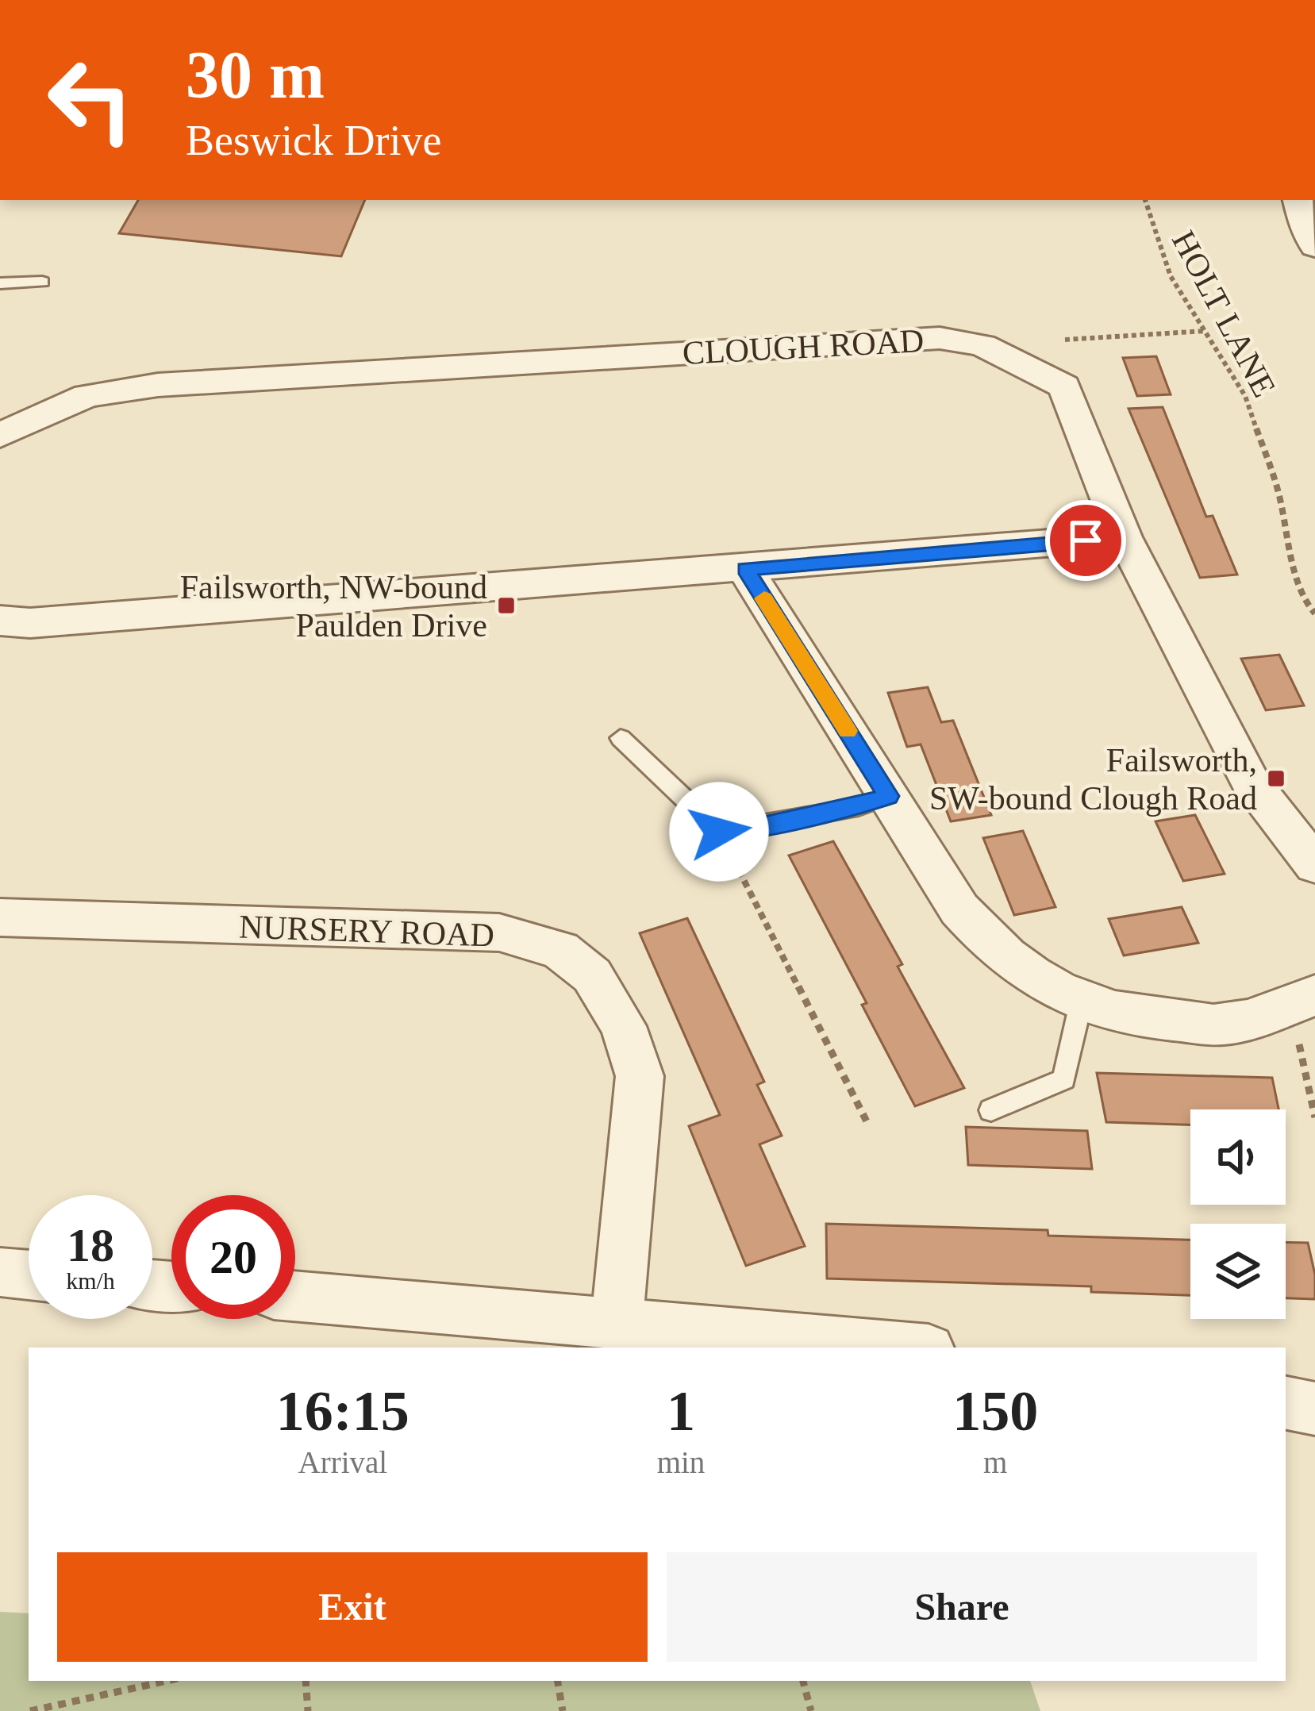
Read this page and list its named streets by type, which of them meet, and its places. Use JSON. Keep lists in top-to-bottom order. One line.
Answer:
{"streets":{"street":["CLOUGH ROAD","NURSERY ROAD"],"path":["HOLT LANE"]},"places":{"transit":["Failsworth, NW-bound Paulden Drive","Failsworth, SW-bound Clough Road"]},"page":{"turn":["30 m","Beswick Drive"],"speed":"18 km/h","limit":"20","eta":["16:15","Arrival","1","min","150","m"],"buttons":["Exit","Share"]}}
